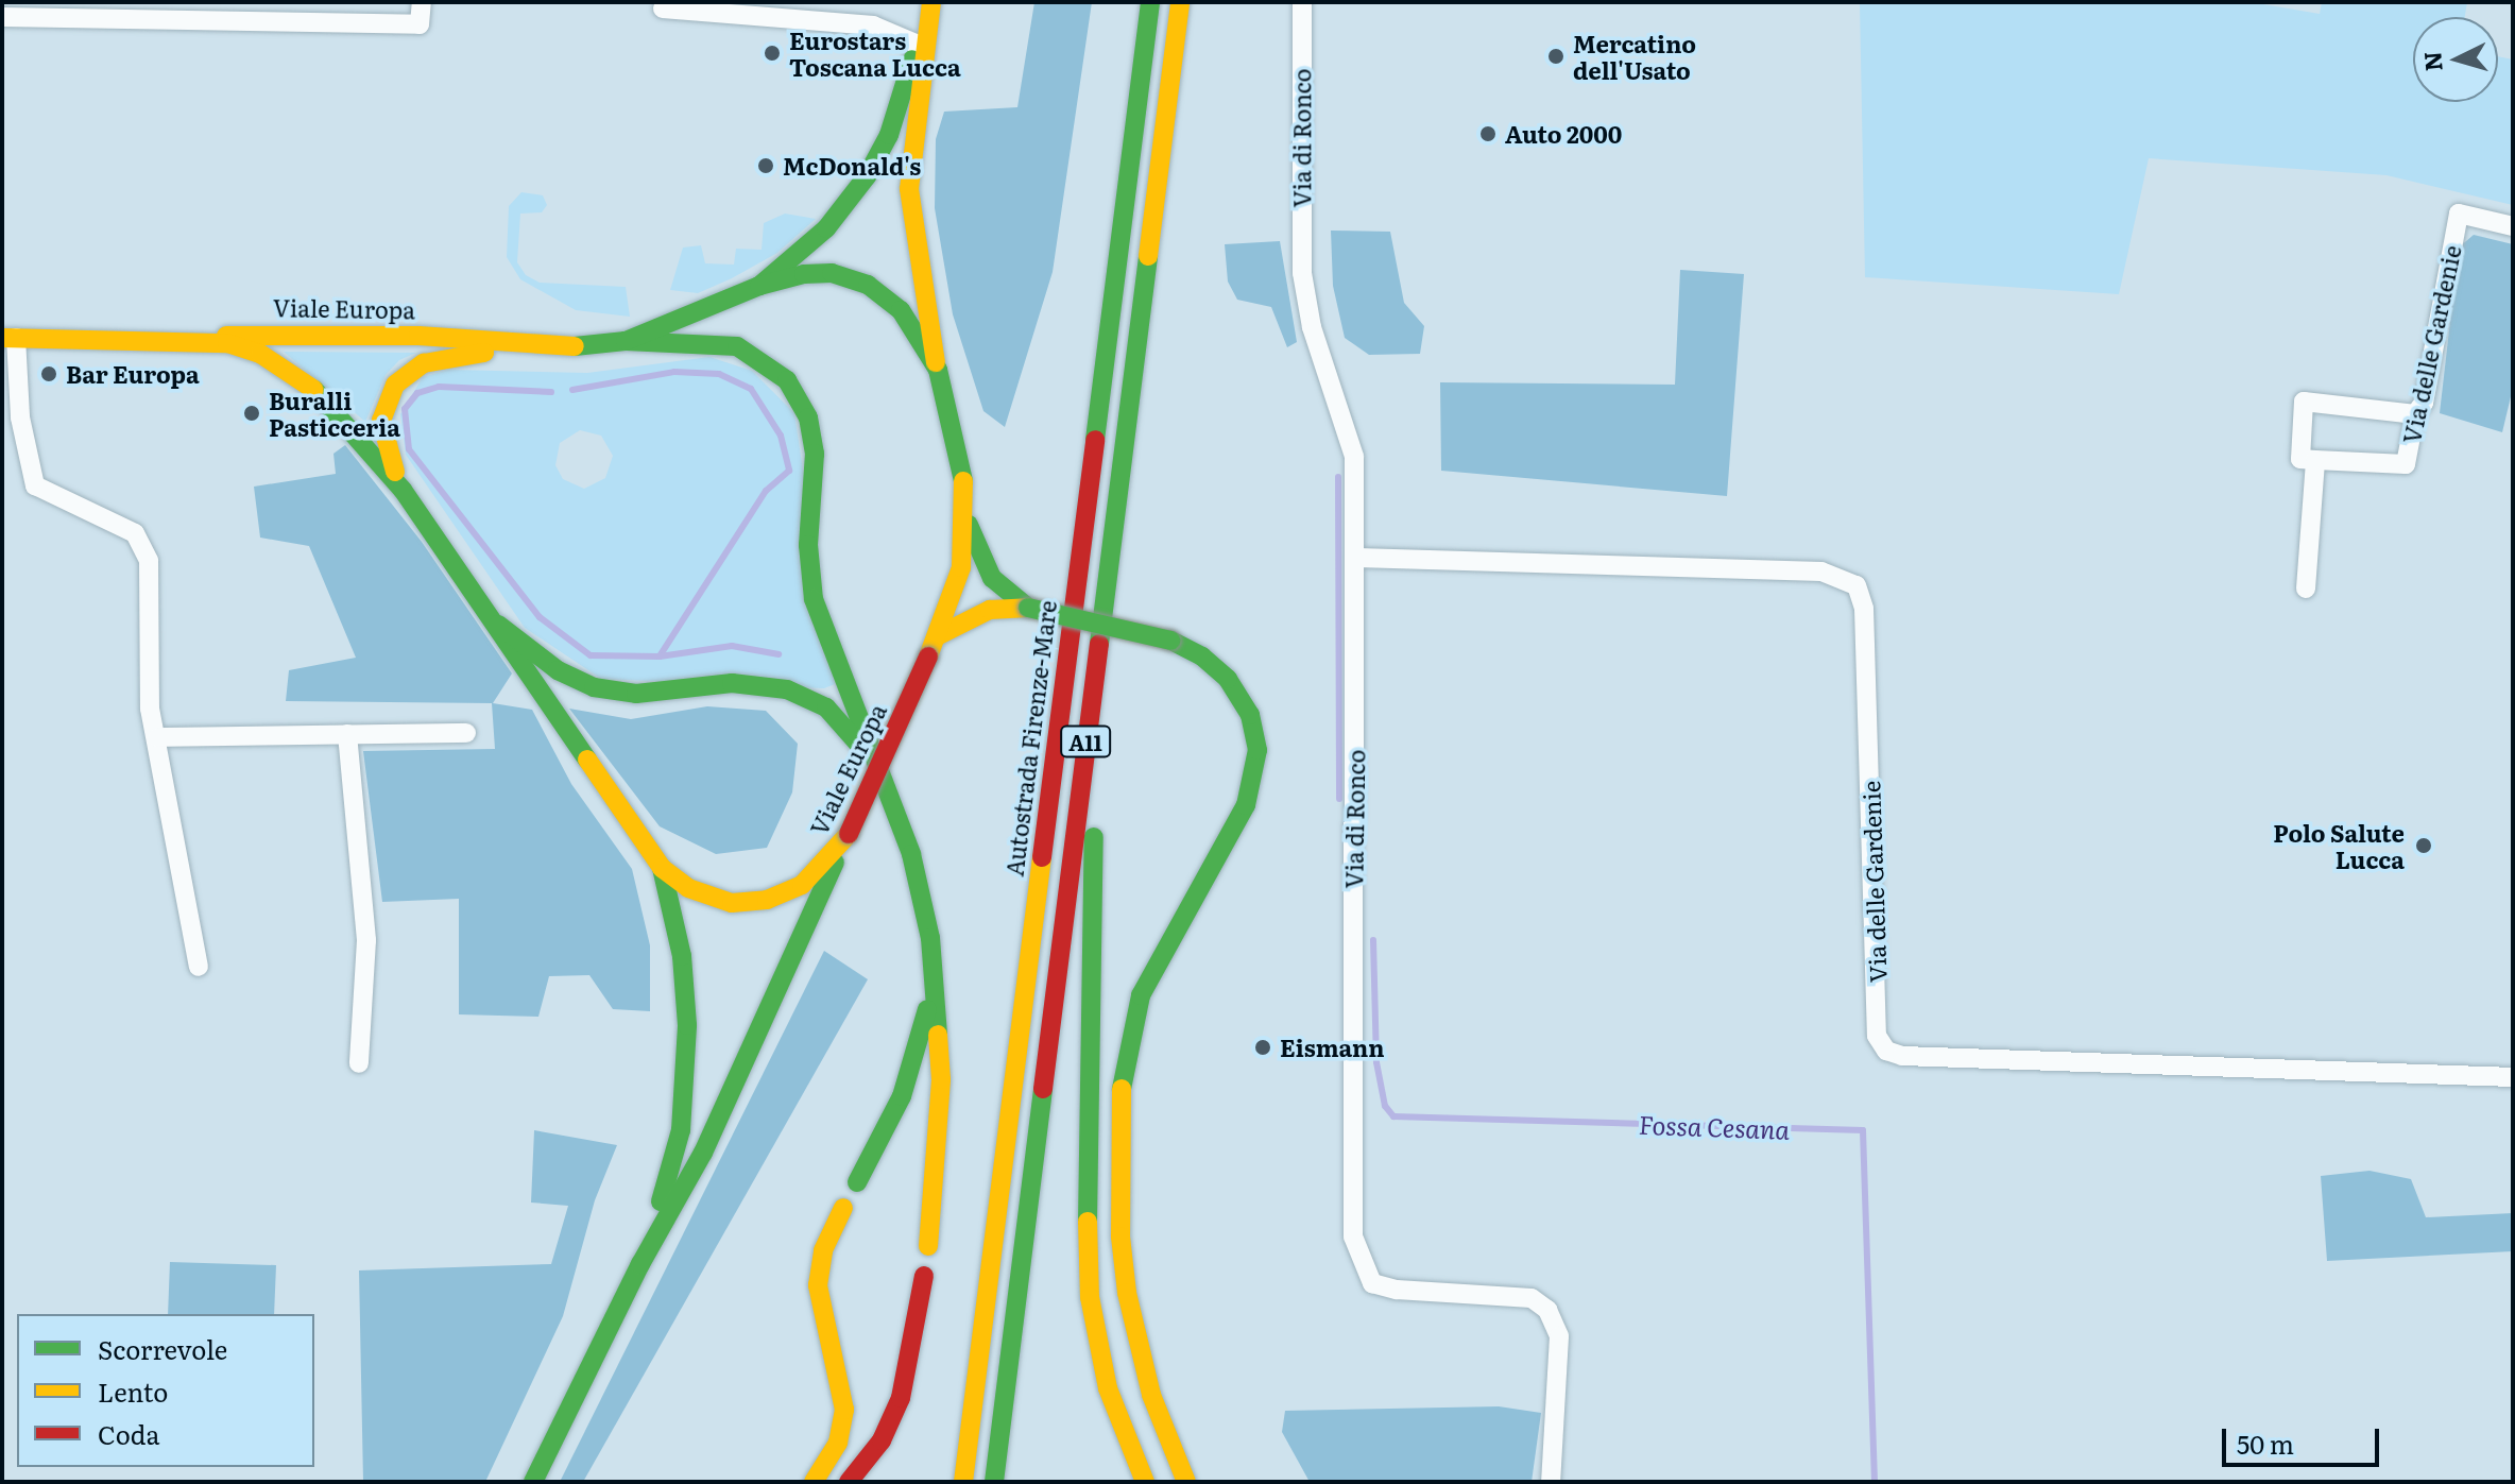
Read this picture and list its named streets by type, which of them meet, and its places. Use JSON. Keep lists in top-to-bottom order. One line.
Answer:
{"streets":{"main road":["Viale Europa","Autostrada Firenze-Mare","A11"],"street":["Via di Ronco","Via delle Gardenie"]},"crossings":[["Via di Ronco","Via delle Gardenie"]],"water":["Fossa Cesana"],"places":["Eurostars Toscana Lucca","Mercatino dell'Usato","Auto 2000","McDonald's","Bar Europa","Buralli Pasticceria","Polo Salute Lucca","Eismann"],"legend":["Scorrevole","Lento","Coda"],"scale_bar":"50 m","north":"left"}
